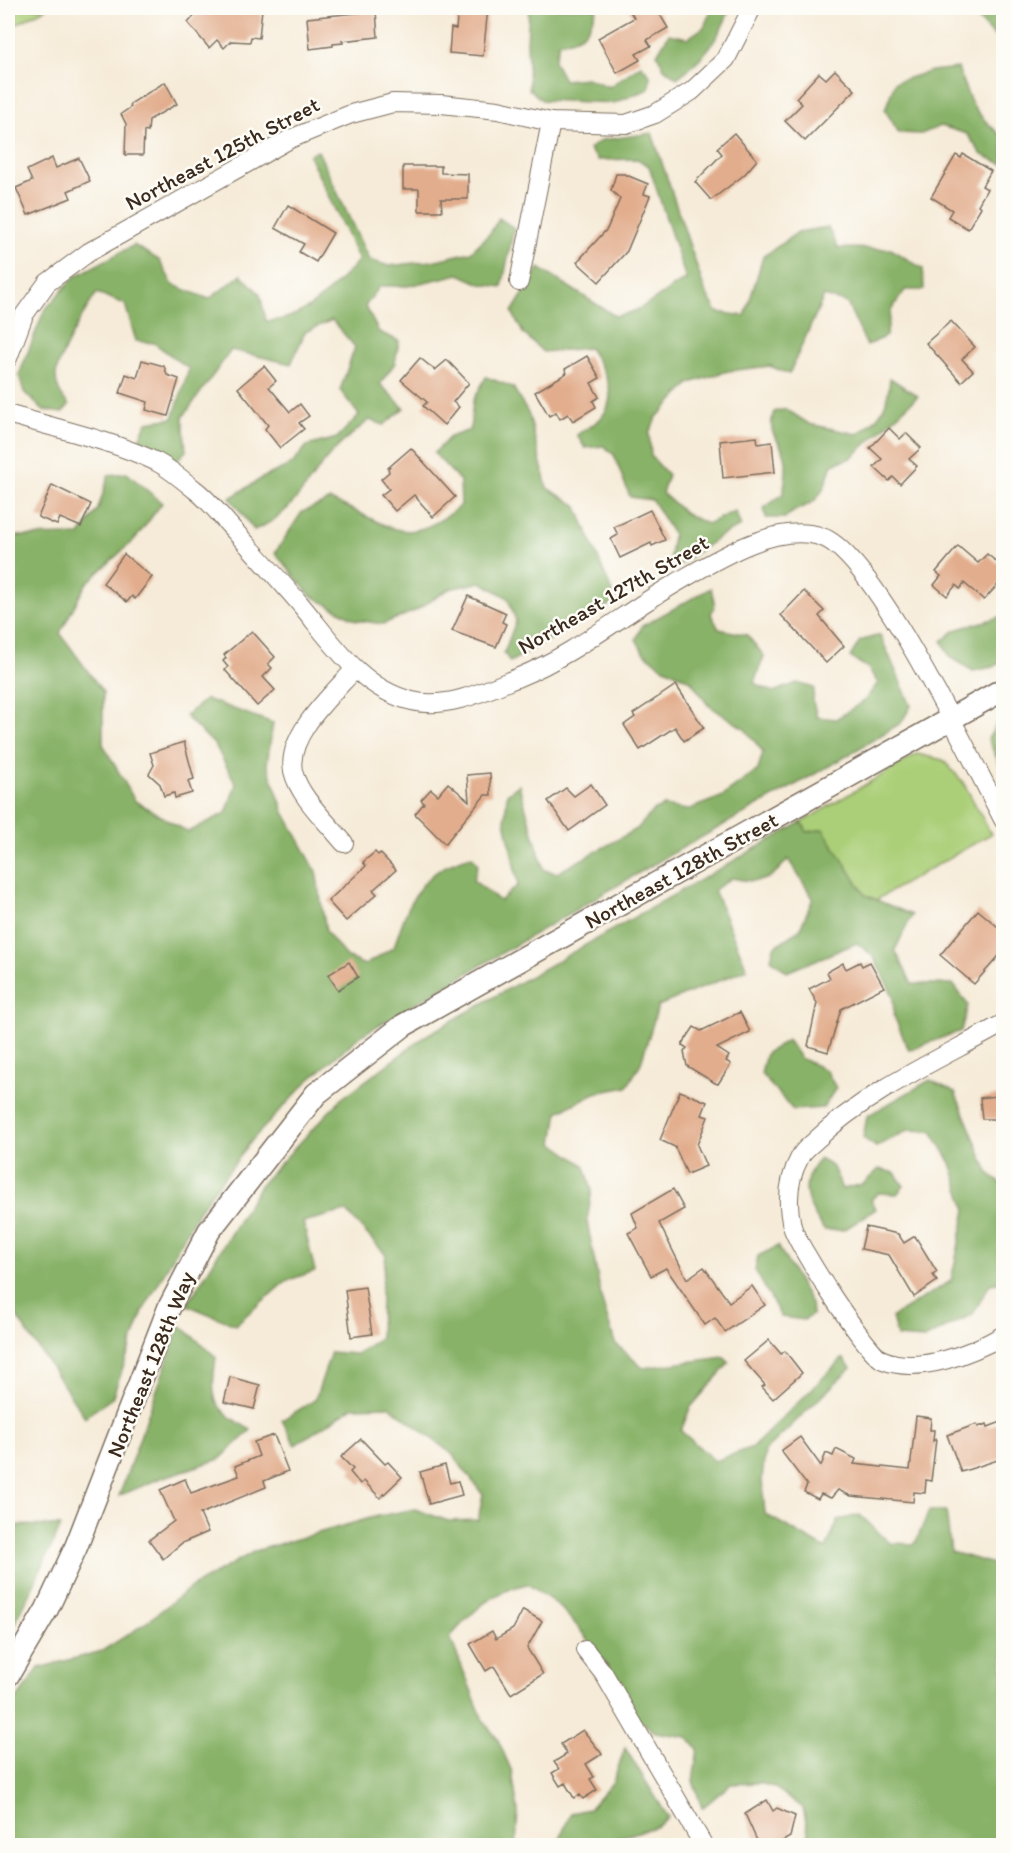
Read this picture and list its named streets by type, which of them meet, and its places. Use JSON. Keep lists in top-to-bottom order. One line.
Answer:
{"streets":{"street":["Northeast 125th Street","Northeast 127th Street","Northeast 128th Street","Northeast 128th Way"]},"crossings":[["Northeast 127th Street","Northeast 128th Street"],["Northeast 128th Street","Northeast 128th Way"]]}
